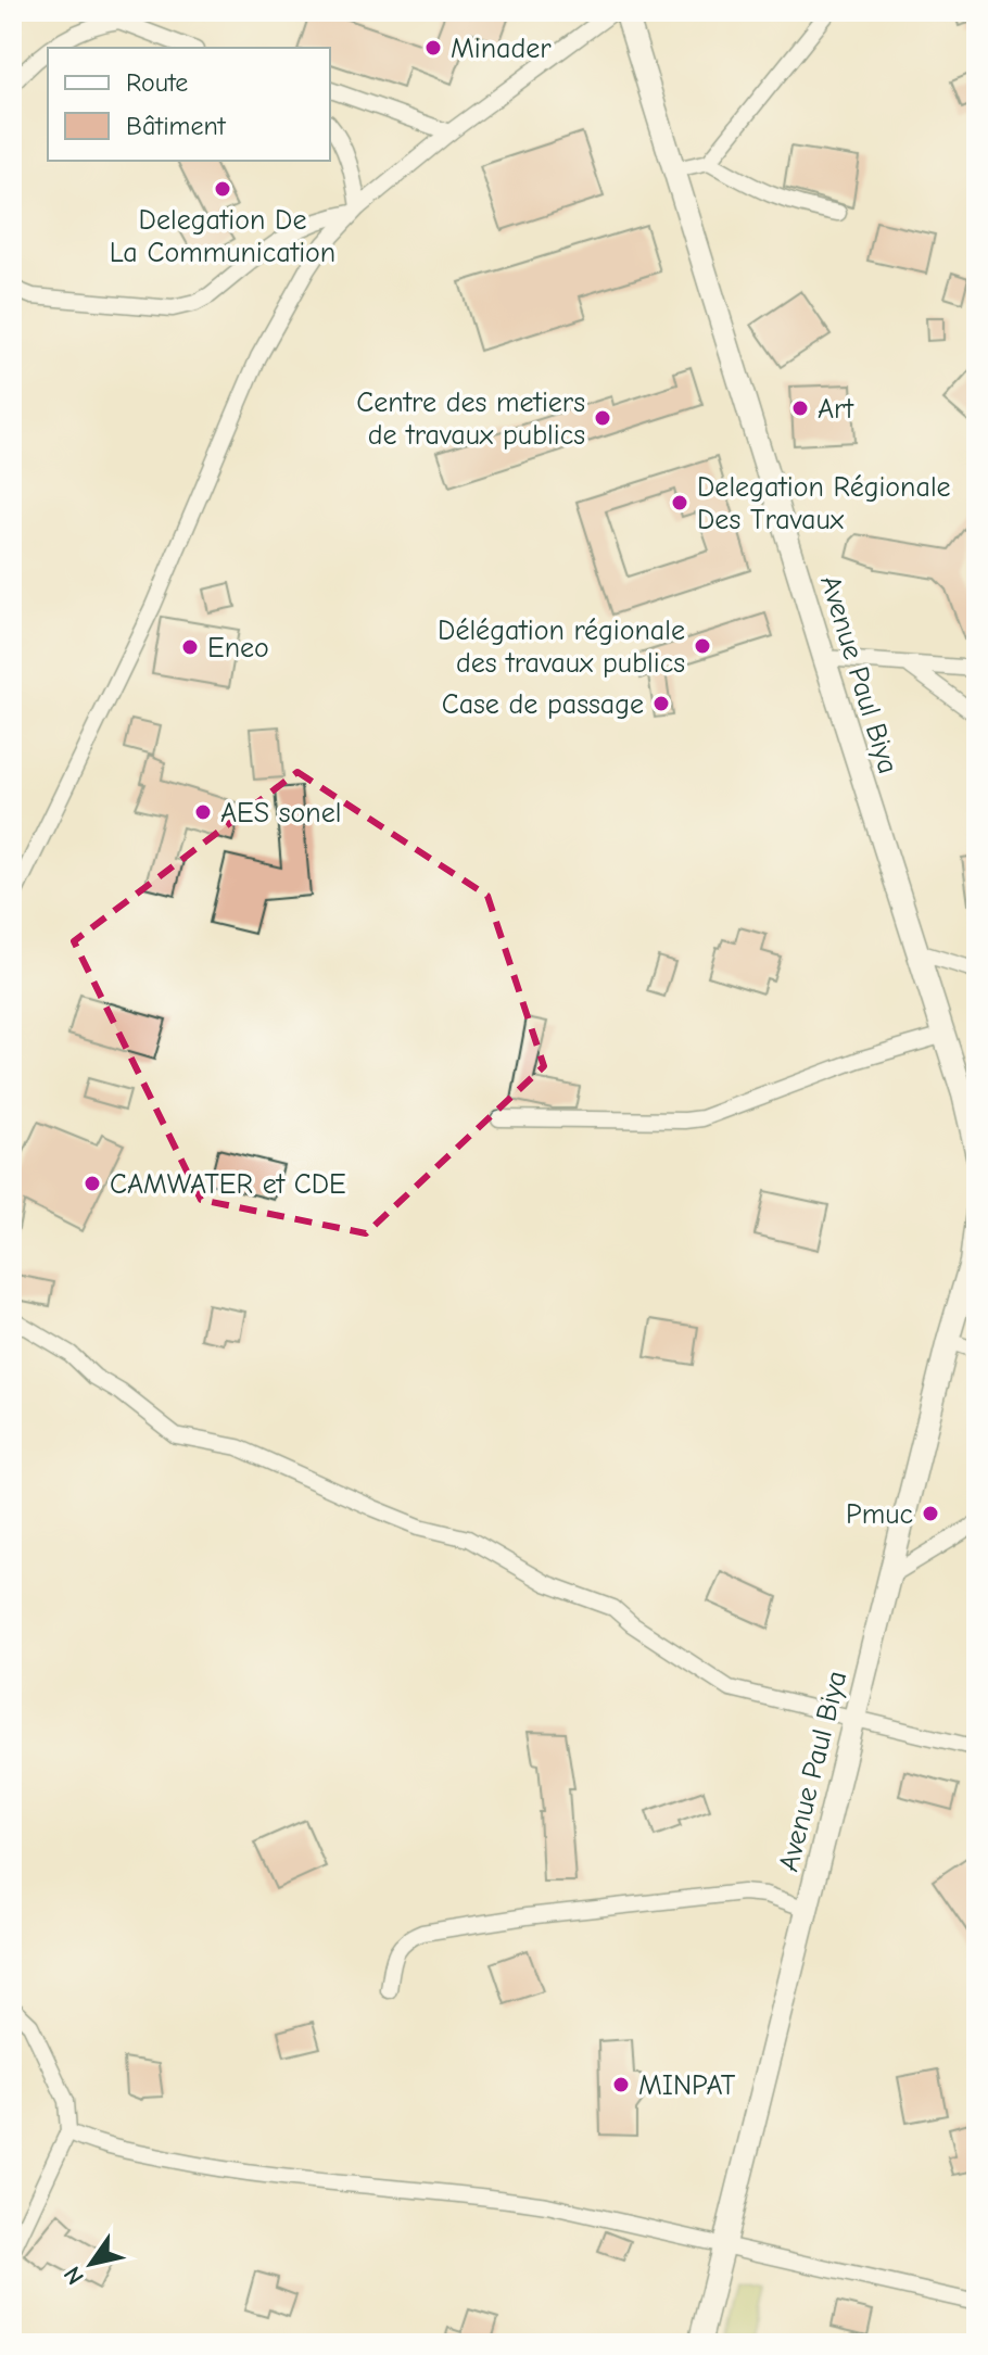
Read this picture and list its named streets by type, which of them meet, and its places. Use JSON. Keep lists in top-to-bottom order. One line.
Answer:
{"streets":{"main road":["Avenue Paul Biya"]},"places":["Minader","Delegation De La Communication","Art","Centre des metiers de travaux publics","Delegation Régionale Des Travaux","Délégation régionale des travaux publics","Eneo","Case de passage","AES sonel","CAMWATER et CDE","Pmuc","MINPAT"],"legend":["Route","Bâtiment"],"north":"bottom left"}
